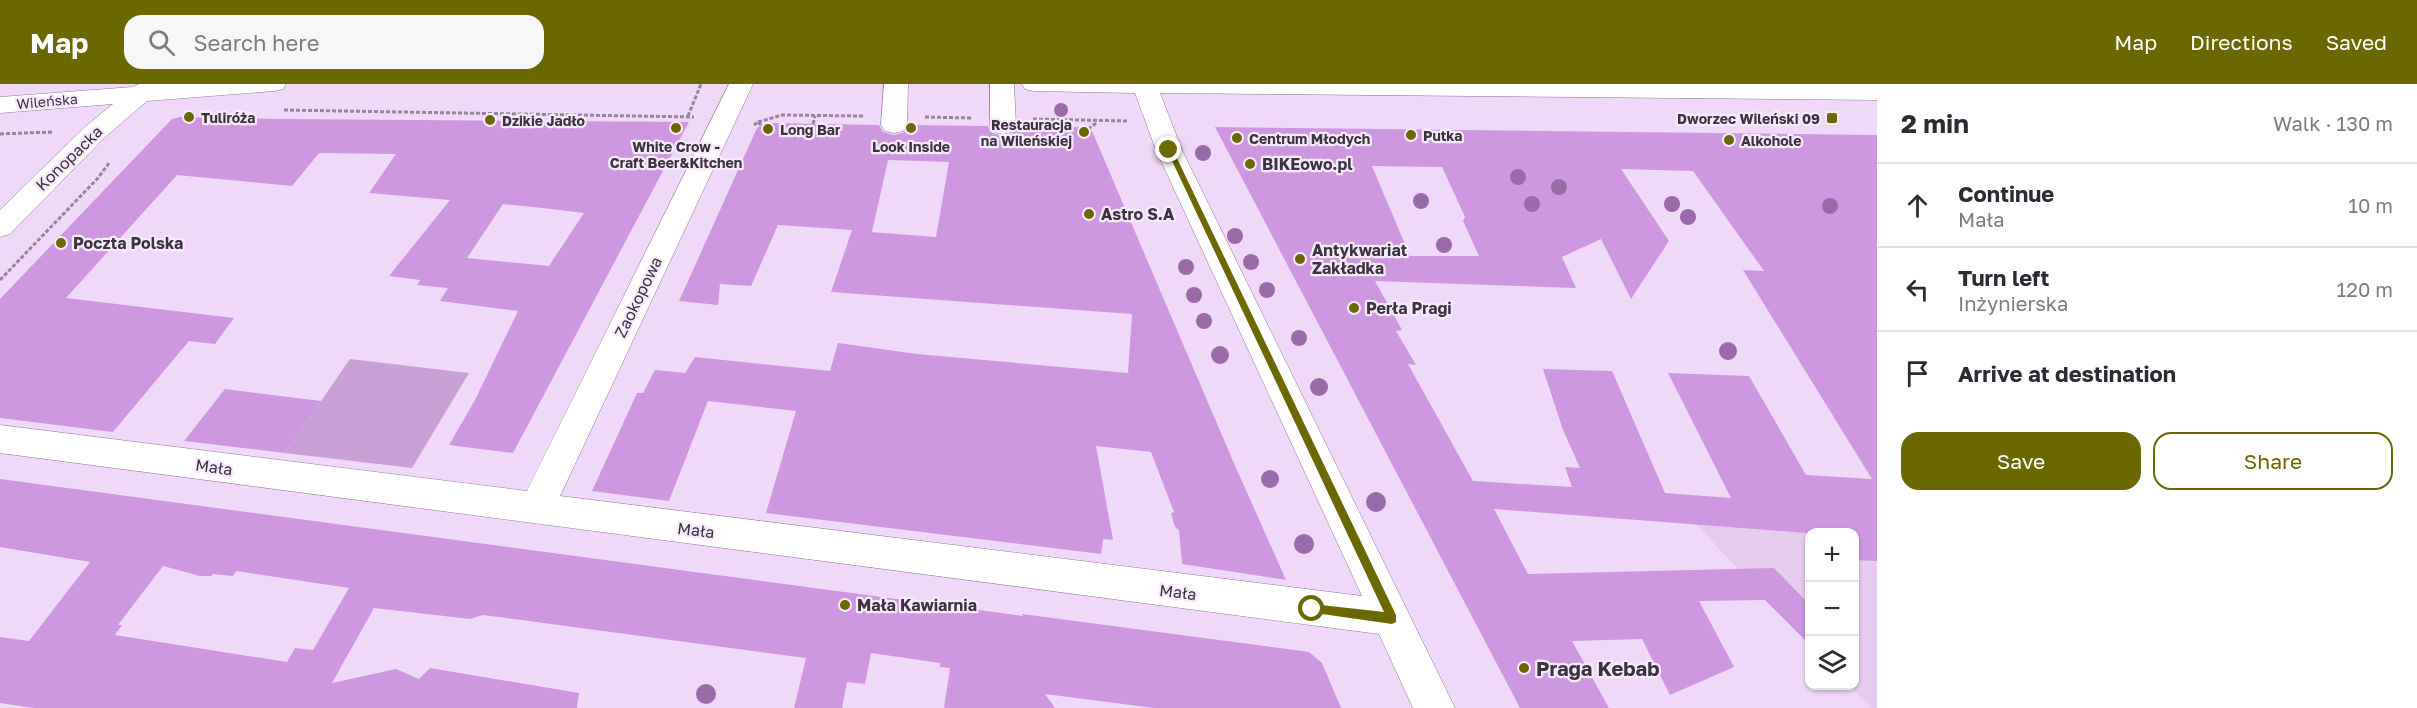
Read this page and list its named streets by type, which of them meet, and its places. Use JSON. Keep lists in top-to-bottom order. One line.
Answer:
{"streets":{"street":["Wileńska","Konopacka","Zaokopowa","Mała"]},"crossings":[["Wileńska","Konopacka"],["Zaokopowa","Mała"]],"places":{"other":["Tuliróża","Dzikie Jadło","White Crow - Craft Beer&Kitchen","Look Inside","Long Bar","Restauracja na Wileńskiej","Putka","Centrum Młodych","Alkohole","BIKEowo.pl","Astro S.A","Poczta Polska","Antykwariat Zakładka","Perła Pragi","Mała Kawiarnia","Praga Kebab"],"transit":["Dworzec Wileński 09"]},"page":{"header":"Map","search":"Search here","nav":["Map","Directions","Saved"],"heading":["2 min","Walk · 130 m"],"list":[["Continue","Mała","10 m"],["Turn left","Inżynierska","120 m"],"Arrive at destination"],"buttons":["Save","Share"],"map_buttons":["+","−"]}}
